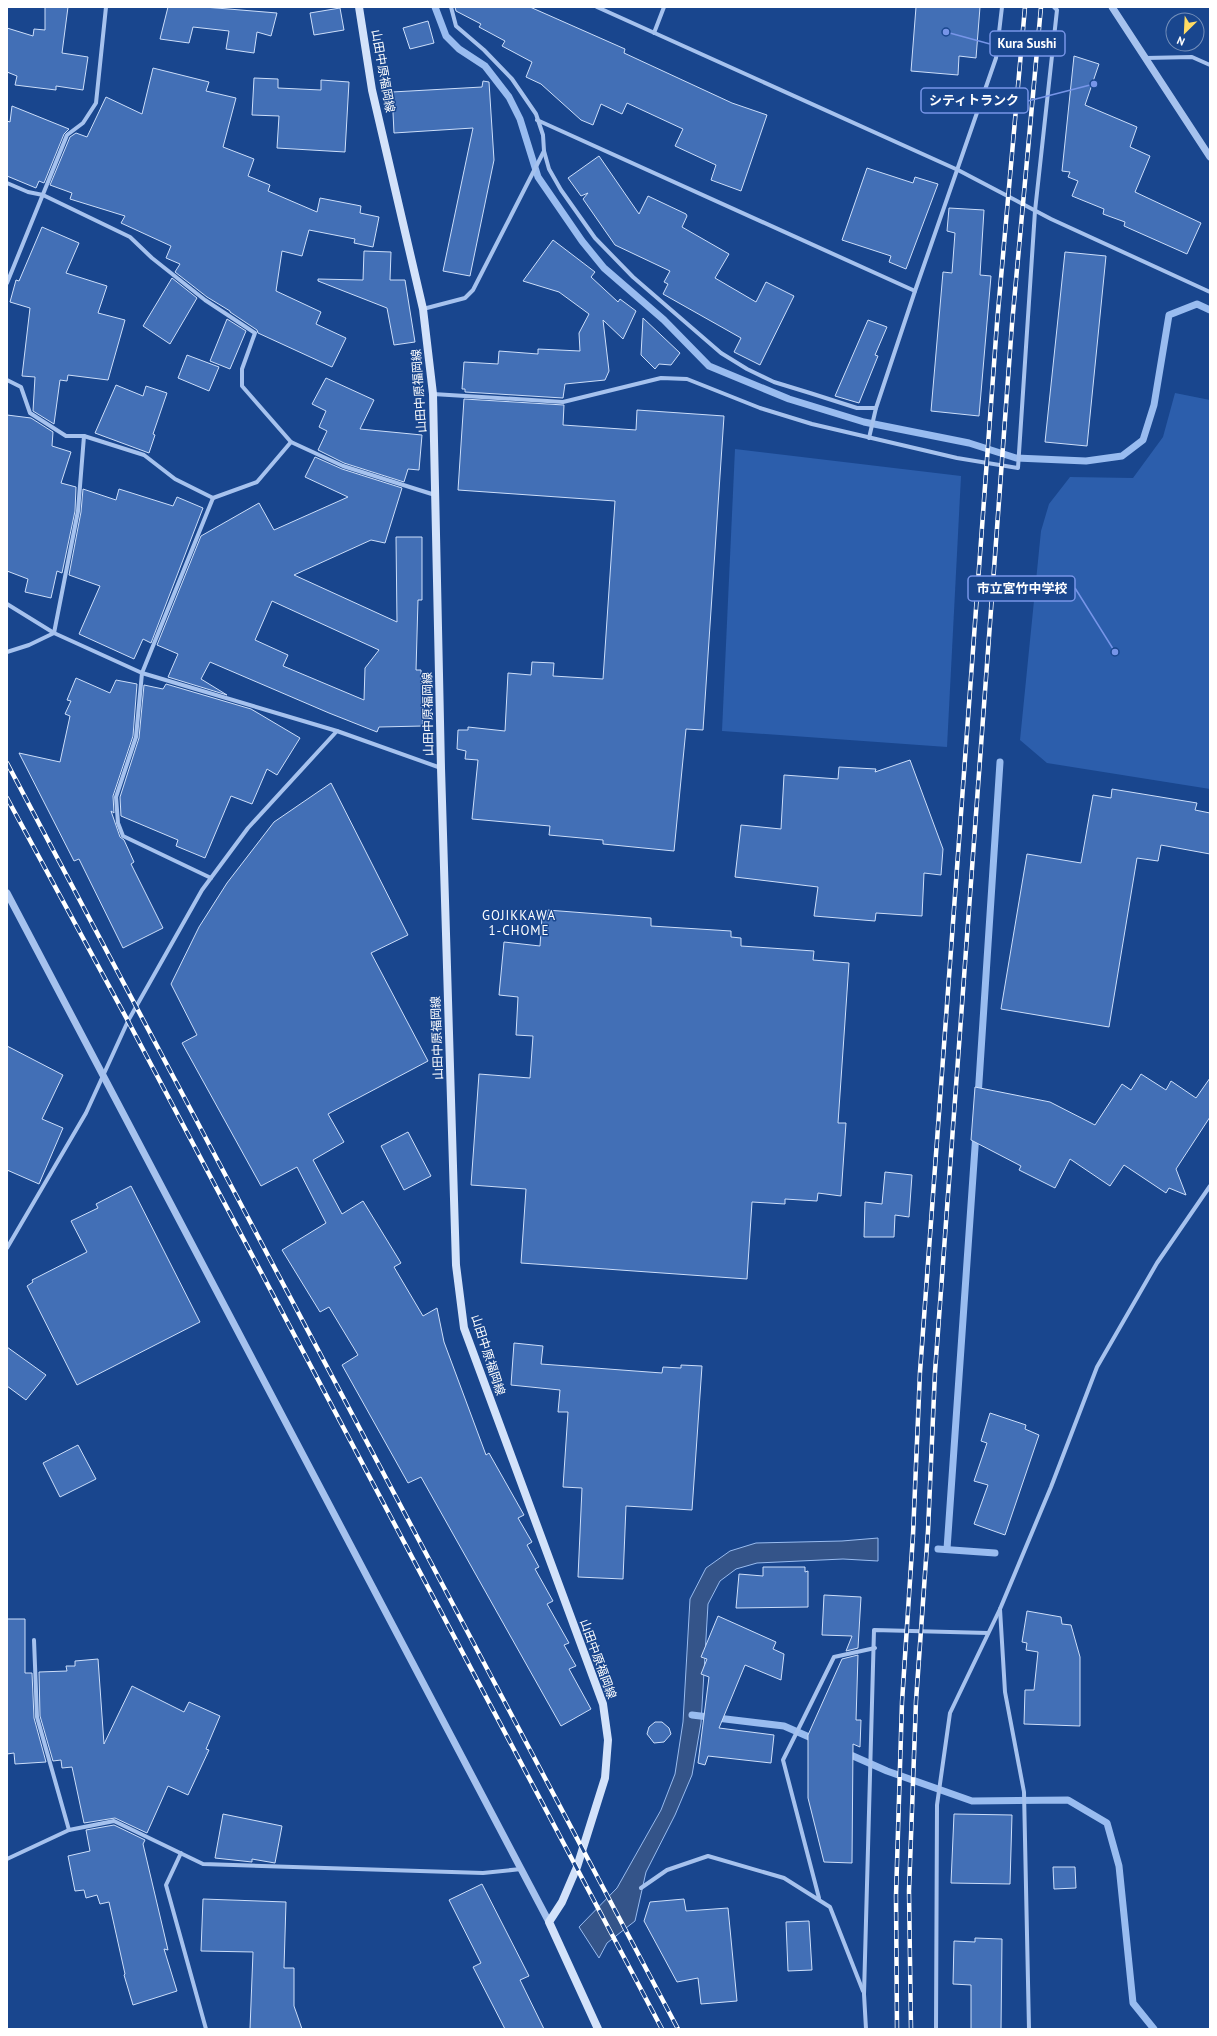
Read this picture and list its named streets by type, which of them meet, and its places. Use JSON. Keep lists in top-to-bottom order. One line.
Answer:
{"streets":{"main road":["山田中原福岡線"]},"districts":["GOJIKKAWA 1-CHOME"],"places":["Kura Sushi","シティトランク","市立宮竹中学校"],"north":"bottom left"}
